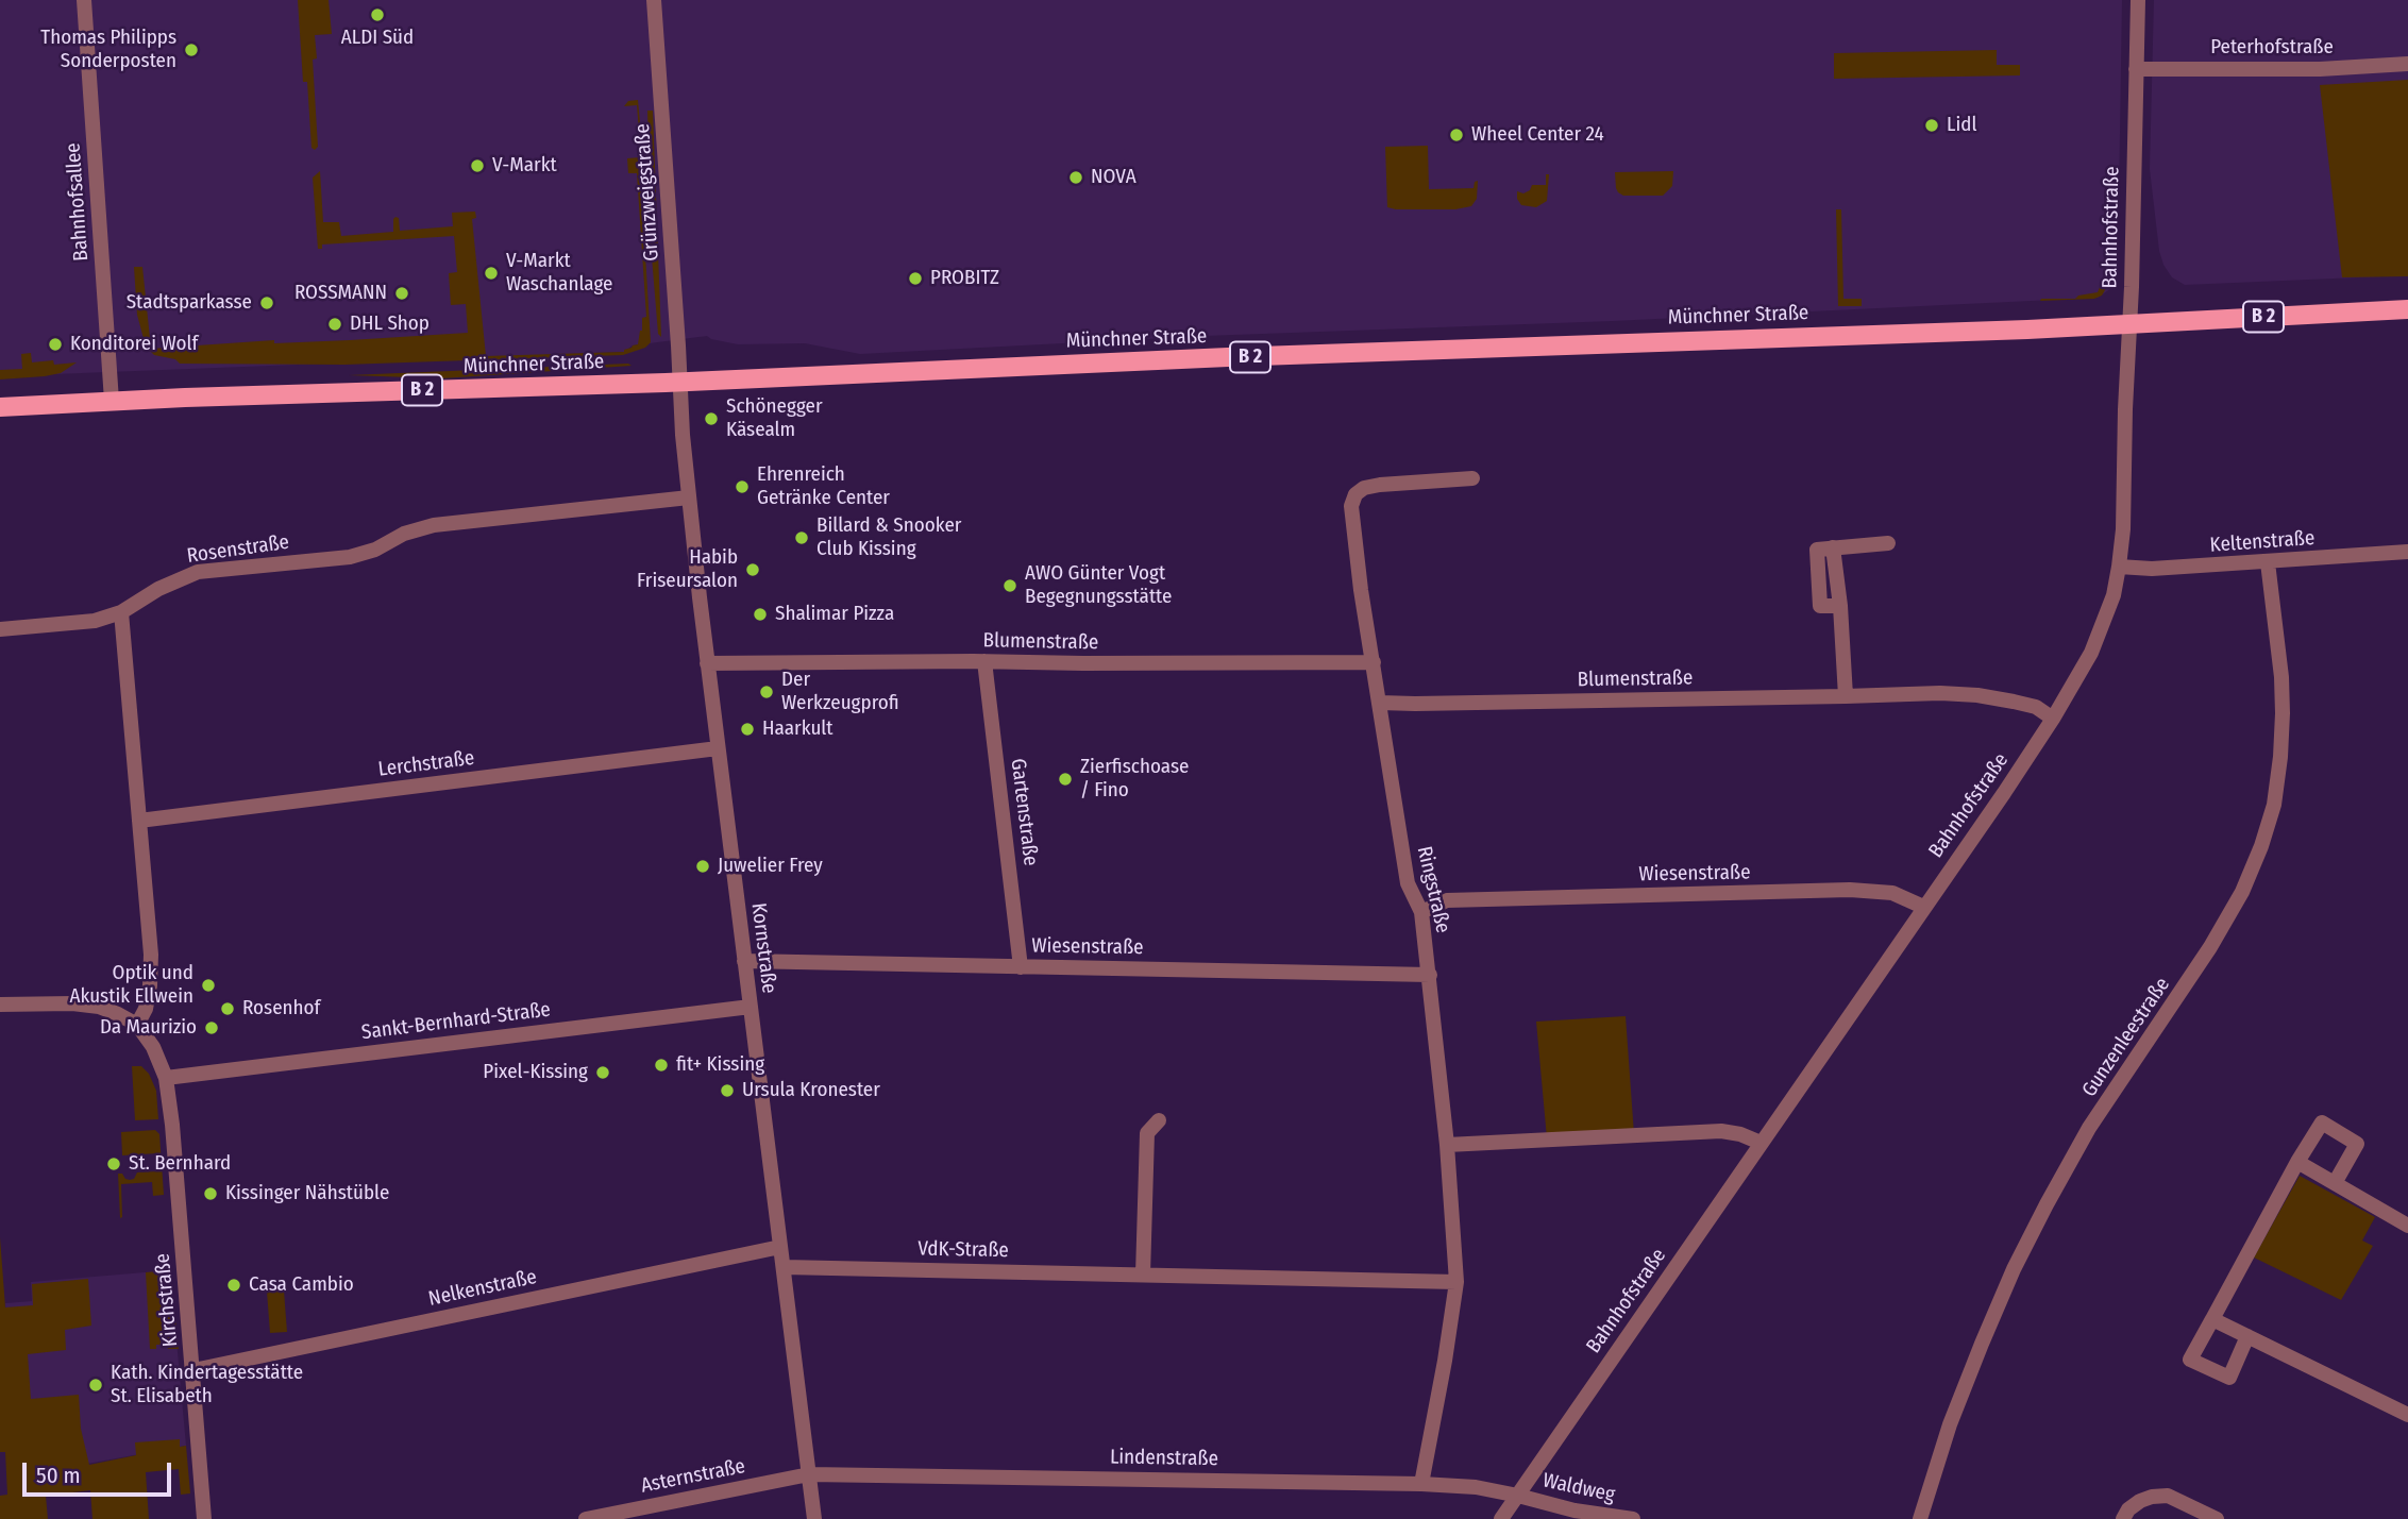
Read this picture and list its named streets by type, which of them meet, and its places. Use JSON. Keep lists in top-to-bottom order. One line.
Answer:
{"streets":{"main road":["Münchner Straße","B 2"],"street":["Peterhofstraße","Grünzweigstraße","Bahnhofsallee","Bahnhofstraße","Keltenstraße","Rosenstraße","Blumenstraße","Lerchstraße","Gartenstraße","Wiesenstraße","Ringstraße","Kornstraße","Sankt-Bernhard-Straße","Gunzenleestraße","VdK-Straße","Nelkenstraße","Kirchstraße","Lindenstraße","Asternstraße","Waldweg"]},"crossings":[["Peterhofstraße","Bahnhofstraße"],["Grünzweigstraße","Münchner Straße"],["Grünzweigstraße","Kornstraße"],["Bahnhofsallee","Münchner Straße"],["Bahnhofstraße","Münchner Straße"],["Bahnhofstraße","Keltenstraße"],["Bahnhofstraße","Blumenstraße"],["Bahnhofstraße","Wiesenstraße"],["Bahnhofstraße","Lindenstraße"],["Bahnhofstraße","Waldweg"],["Münchner Straße","Kornstraße"],["Keltenstraße","Gunzenleestraße"],["Rosenstraße","Kornstraße"],["Blumenstraße","Gartenstraße"],["Blumenstraße","Ringstraße"],["Blumenstraße","Kornstraße"],["Lerchstraße","Kornstraße"],["Gartenstraße","Wiesenstraße"],["Wiesenstraße","Ringstraße"],["Wiesenstraße","Kornstraße"],["Kornstraße","Sankt-Bernhard-Straße"],["Kornstraße","VdK-Straße"],["Kornstraße","Nelkenstraße"],["Kornstraße","Lindenstraße"],["Kornstraße","Asternstraße"],["Sankt-Bernhard-Straße","Kirchstraße"],["Nelkenstraße","Kirchstraße"],["Lindenstraße","Asternstraße"],["Lindenstraße","Waldweg"]],"places":["ALDI Süd","Thomas Philipps Sonderposten","Lidl","Wheel Center 24","V-Markt","NOVA","V-Markt Waschanlage","PROBITZ","ROSSMANN","Stadtsparkasse","DHL Shop","Konditorei Wolf","Schönegger Käsealm","Ehrenreich Getränke Center","Billard & Snooker Club Kissing","Habib Friseursalon","AWO Günter Vogt Begegnungsstätte","Shalimar Pizza","Der Werkzeugprofi","Haarkult","Zierfischoase / Fino","Juwelier Frey","Optik und Akustik Ellwein","Rosenhof","Da Maurizio","fit+ Kissing","Pixel-Kissing","Ursula Kronester","St. Bernhard","Kissinger Nähstüble","Casa Cambio","Kath. Kindertagesstätte St. Elisabeth"],"scale_bar":"50 m"}
